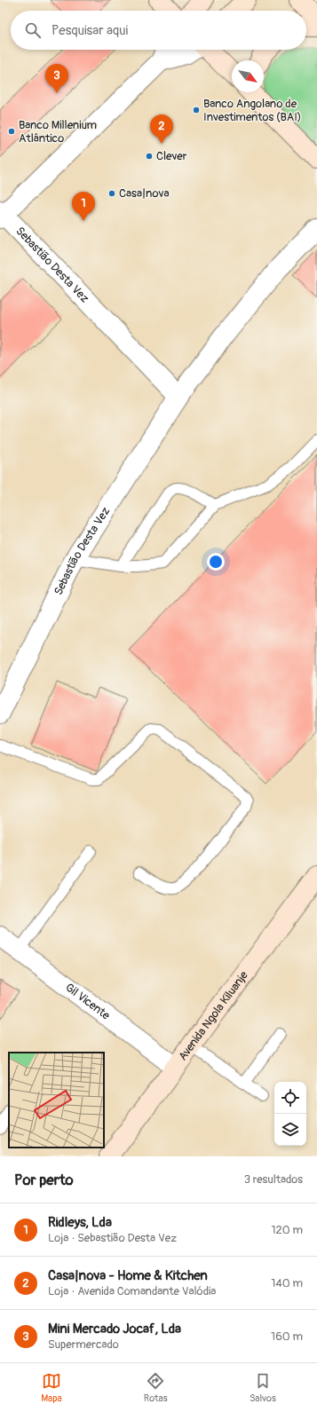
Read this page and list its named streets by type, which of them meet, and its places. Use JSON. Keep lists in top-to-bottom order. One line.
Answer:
{"streets":{"main road":["Avenida Ngola Kiluanje"],"street":["Sebastião Desta Vez","Gil Vicente"]},"crossings":[["Gil Vicente","Avenida Ngola Kiluanje"]],"places":["Banco Angolano de Investimentos (BAI)","Banco Millenium Atlântico","Clever","Casa|nova"],"north":"bottom right","page":{"search":"Pesquisar aqui","pins":["3","2","1"],"heading":["Por perto","3 resultados"],"list":[{"mark":"1","name":"Ridleys, Lda","note":"Loja · Sebastião Desta Vez","value":"120 m"},{"mark":"2","name":"Casa|nova - Home & Kitchen","note":"Loja · Avenida Comandante Valódia","value":"140 m"},{"mark":"3","name":"Mini Mercado Jocaf, Lda","note":"Supermercado","value":"160 m"}],"nav":["Mapa","Rotas","Salvos"]}}
